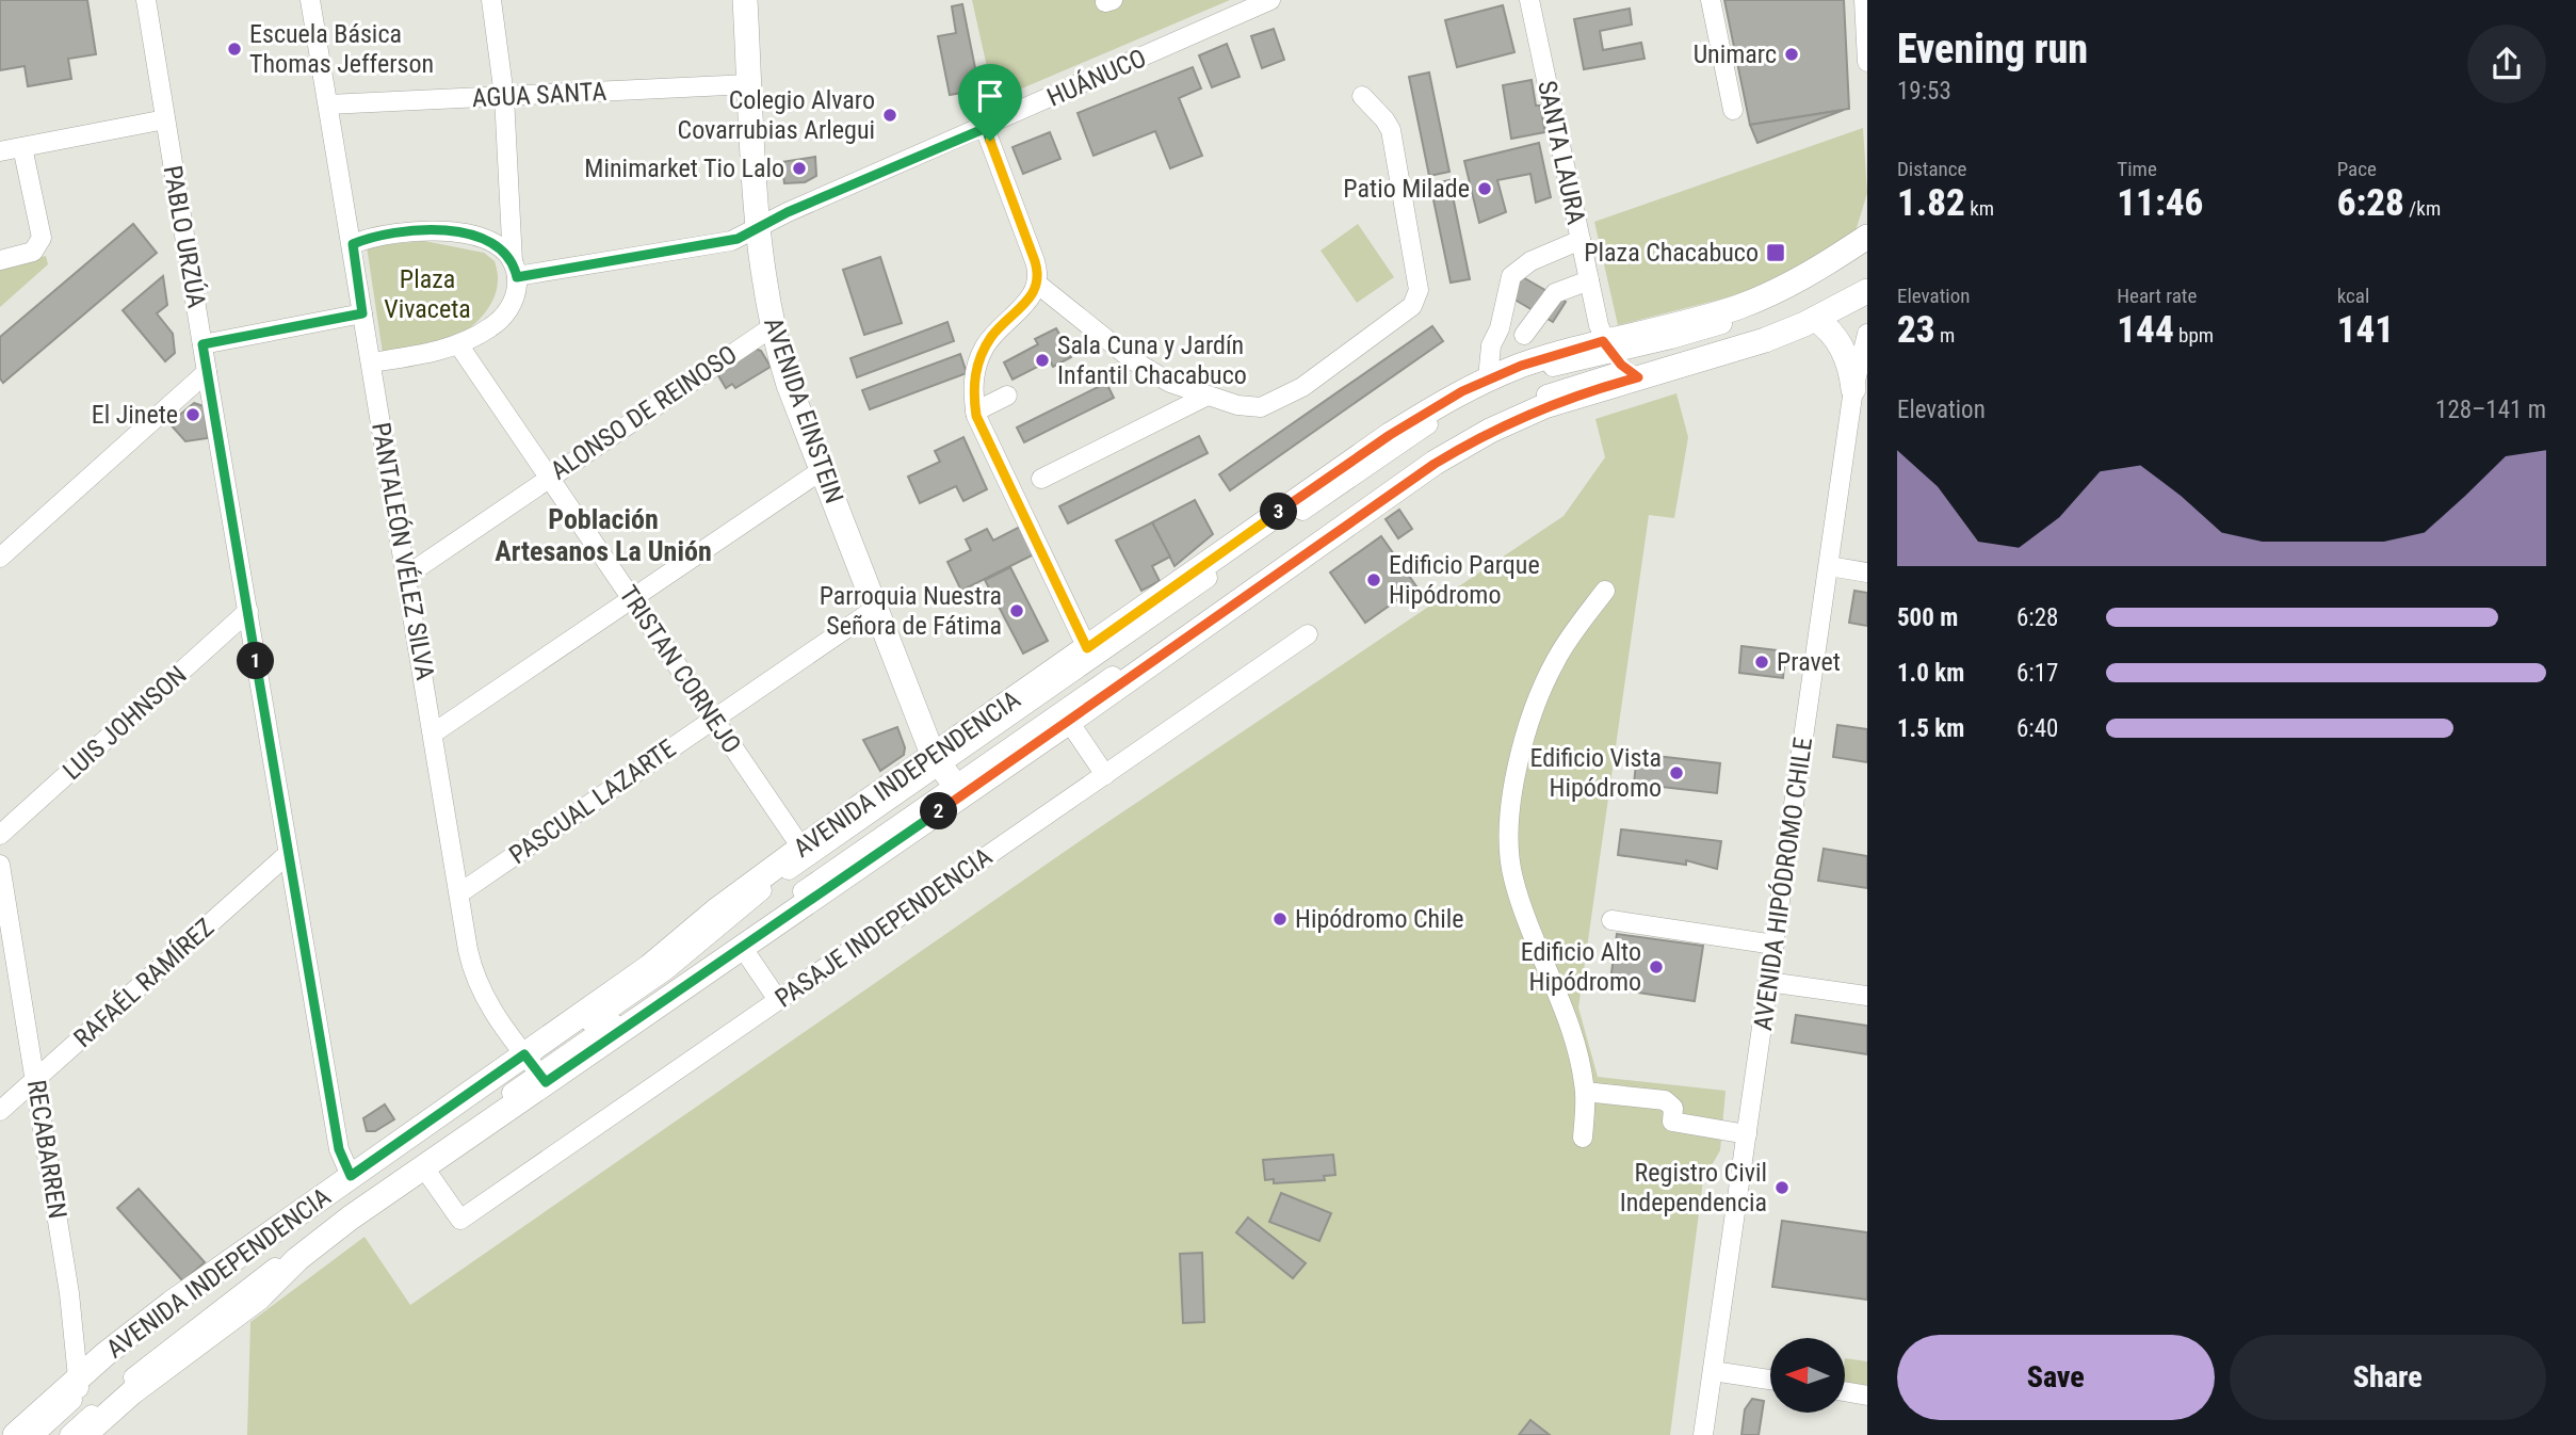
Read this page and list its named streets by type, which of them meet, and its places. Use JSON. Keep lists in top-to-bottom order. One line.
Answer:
{"streets":{"main road":["AVENIDA EINSTEIN","AVENIDA INDEPENDENCIA"],"street":["HUÁNUCO","AGUA SANTA","SANTA LAURA","PABLO URZÚA","ALONSO DE REINOSO","PANTALEÓN VÉLEZ SILVA","TRISTAN CORNEJO","LUIS JOHNSON","PASCUAL LAZARTE","AVENIDA HIPÓDROMO CHILE","PASAJE INDEPENDENCIA","RAFAÉL RAMÍREZ","RECABARREN"]},"crossings":[["HUÁNUCO","AVENIDA EINSTEIN"],["HUÁNUCO","PANTALEÓN VÉLEZ SILVA"],["HUÁNUCO","TRISTAN CORNEJO"],["AGUA SANTA","AVENIDA EINSTEIN"],["AGUA SANTA","PANTALEÓN VÉLEZ SILVA"],["SANTA LAURA","AVENIDA INDEPENDENCIA"],["PABLO URZÚA","LUIS JOHNSON"],["PABLO URZÚA","AVENIDA INDEPENDENCIA"],["PABLO URZÚA","RAFAÉL RAMÍREZ"],["AVENIDA EINSTEIN","ALONSO DE REINOSO"],["AVENIDA EINSTEIN","AVENIDA INDEPENDENCIA"],["AVENIDA EINSTEIN","PASCUAL LAZARTE"],["ALONSO DE REINOSO","PANTALEÓN VÉLEZ SILVA"],["ALONSO DE REINOSO","TRISTAN CORNEJO"],["PANTALEÓN VÉLEZ SILVA","TRISTAN CORNEJO"],["PANTALEÓN VÉLEZ SILVA","AVENIDA INDEPENDENCIA"],["PANTALEÓN VÉLEZ SILVA","PASCUAL LAZARTE"],["TRISTAN CORNEJO","AVENIDA INDEPENDENCIA"],["TRISTAN CORNEJO","PASCUAL LAZARTE"],["AVENIDA INDEPENDENCIA","PASAJE INDEPENDENCIA"],["AVENIDA INDEPENDENCIA","RECABARREN"],["RAFAÉL RAMÍREZ","RECABARREN"]],"districts":["Población Artesanos La Unión"],"parks":["Plaza Vivaceta"],"places":{"other":["Escuela Básica Thomas Jefferson","Unimarc","Colegio Alvaro Covarrubias Arlegui","Minimarket Tio Lalo","Patio Milade","Sala Cuna y Jardín Infantil Chacabuco","El Jinete","Edificio Parque Hipódromo","Parroquia Nuestra Señora de Fátima","Pravet","Edificio Vista Hipódromo","Hipódromo Chile","Edificio Alto Hipódromo","Registro Civil Independencia"],"transit":["Plaza Chacabuco"]},"north":"left","page":{"heading":["Evening run","19:53"],"stats":[["Distance","1.82 km"],["Time","11:46"],["Pace","6:28 /km"],["Elevation","23 m"],["Heart rate","144 bpm"],["kcal","141"]],"chart":["Elevation","128–141 m"],"pins":["3","1","2"],"list":[{"name":"500 m","note":"6:28"},{"name":"1.0 km","note":"6:17"},{"name":"1.5 km","note":"6:40"}],"buttons":["Save","Share"]}}
